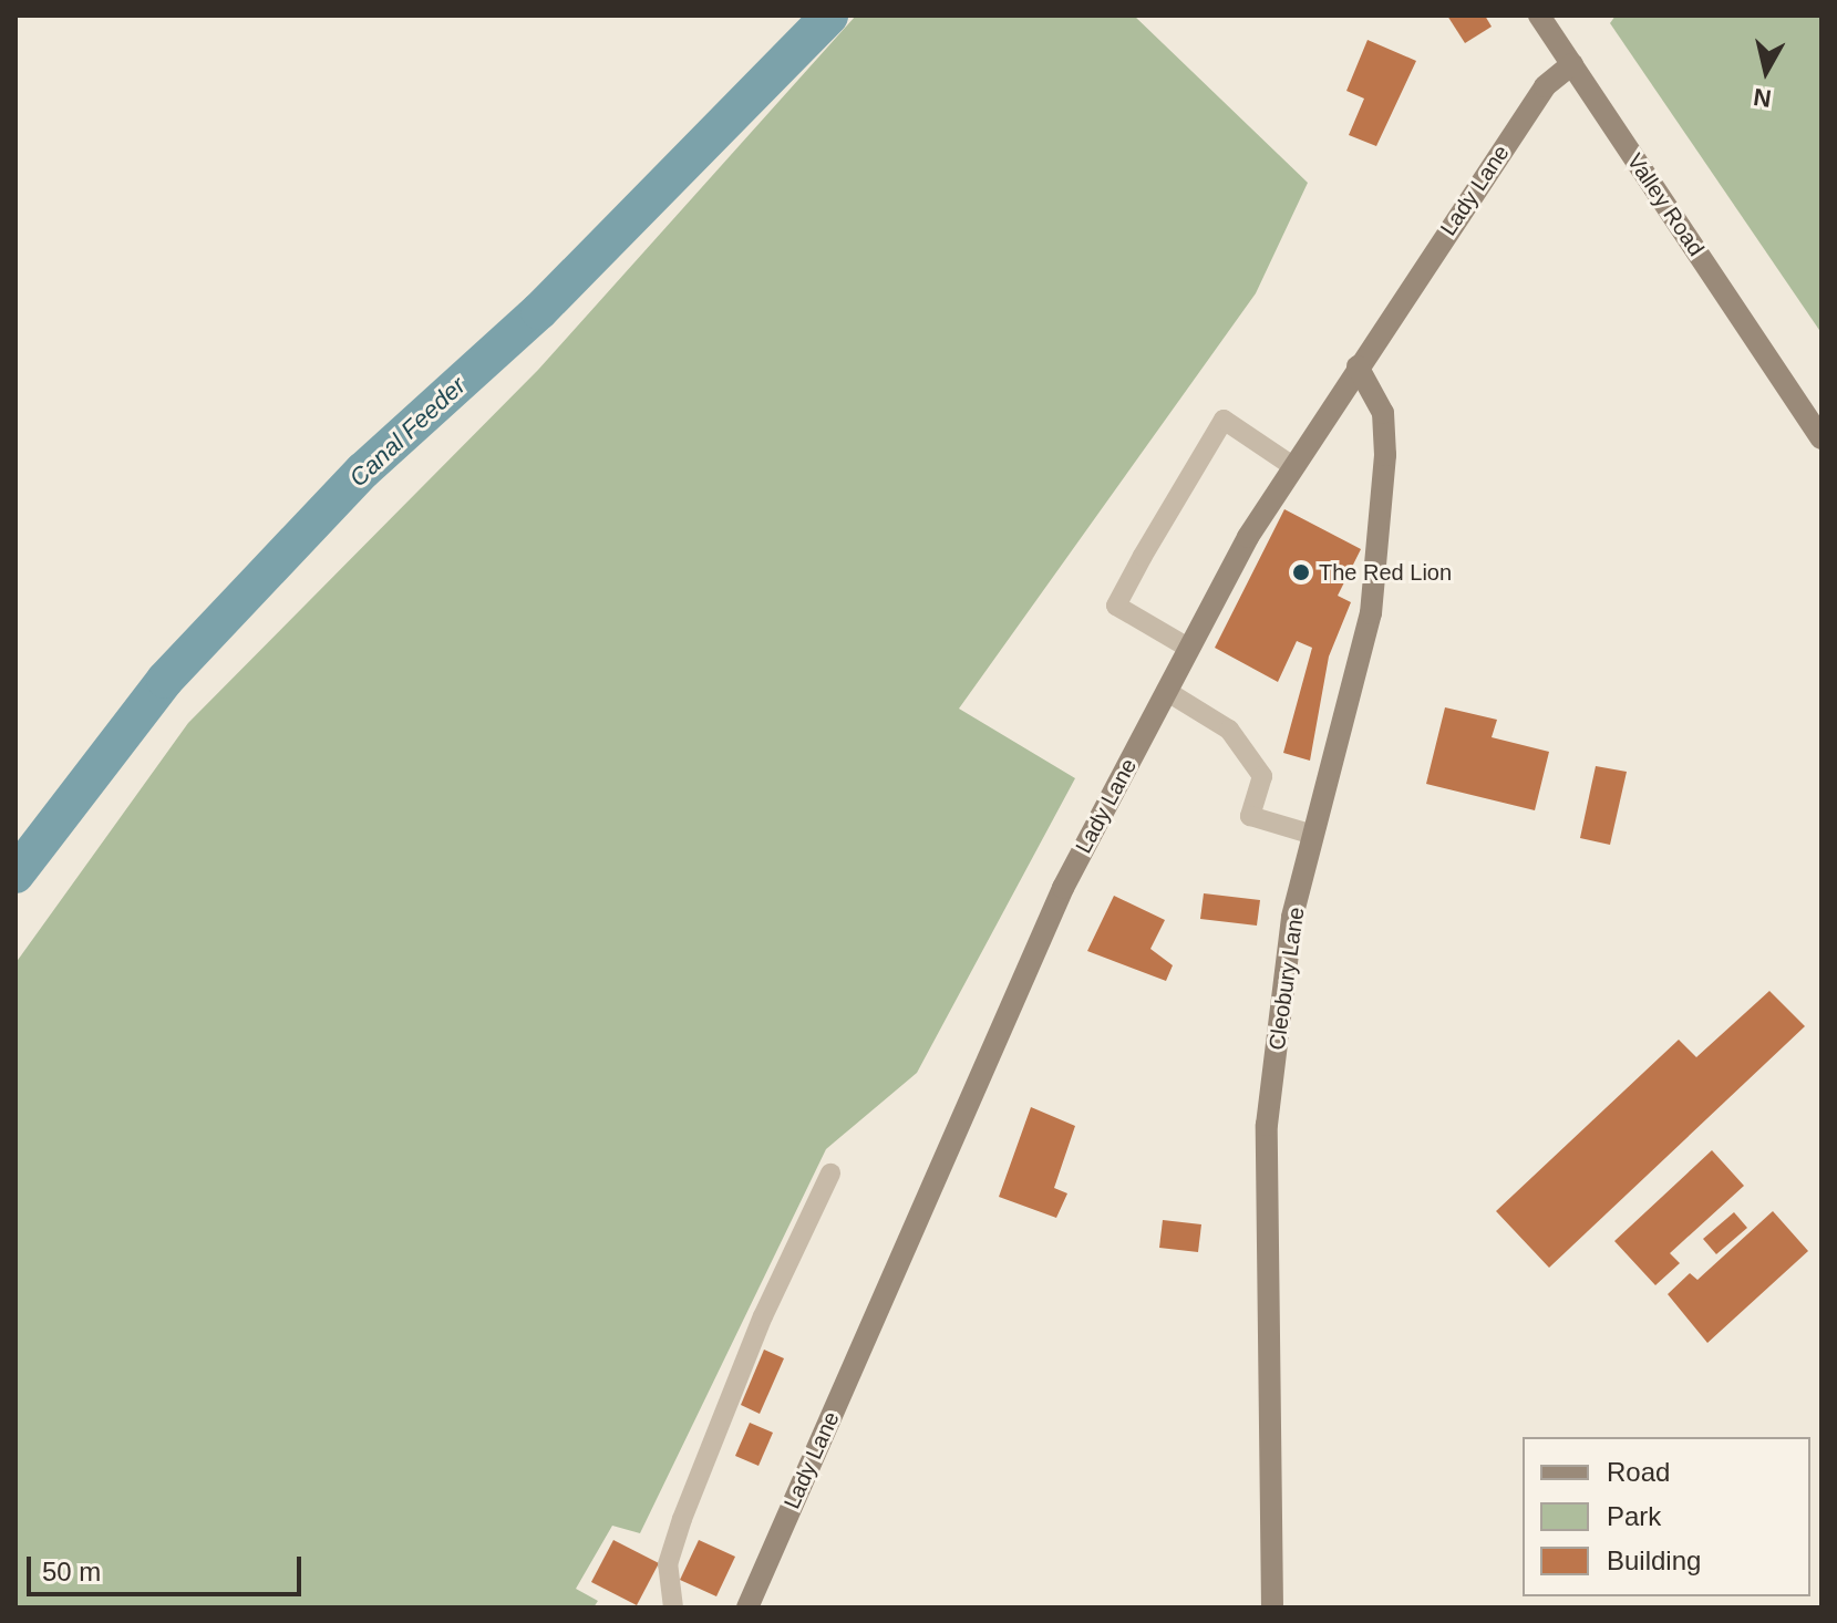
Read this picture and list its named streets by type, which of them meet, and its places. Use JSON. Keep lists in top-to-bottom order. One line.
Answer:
{"streets":{"street":["Lady Lane","Valley Road","Cleobury Lane"]},"crossings":[["Lady Lane","Valley Road"],["Lady Lane","Cleobury Lane"]],"water":["Canal Feeder"],"places":["The Red Lion"],"legend":["Road","Park","Building"],"scale_bar":"50 m","north":"bottom"}
